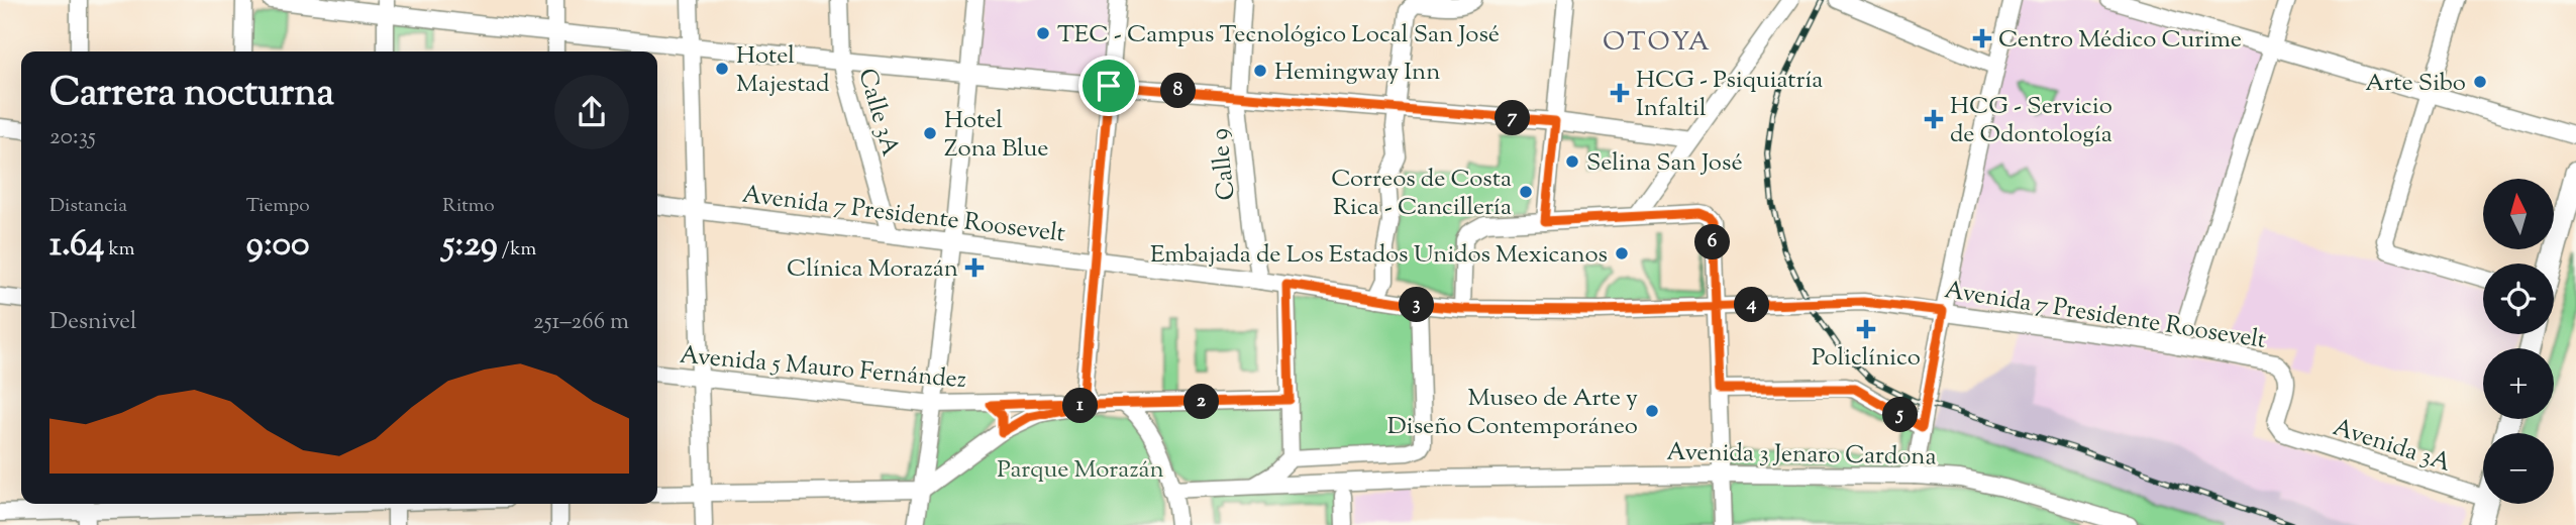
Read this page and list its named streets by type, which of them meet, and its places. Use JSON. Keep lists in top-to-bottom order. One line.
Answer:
{"streets":{"street":["Calle 3A","Calle 9","Avenida 7 Presidente Roosevelt","Avenida 5 Mauro Fernández","Avenida 3A","Avenida 3 Jenaro Cardona"]},"crossings":[["Calle 3A","Avenida 7 Presidente Roosevelt"],["Calle 9","Avenida 7 Presidente Roosevelt"],["Avenida 7 Presidente Roosevelt","Avenida 3A"]],"districts":["OTOYA"],"parks":["Parque Morazán"],"places":{"other":["TEC - Campus Tecnológico Local San José","Hotel Majestad","Hemingway Inn","Arte Sibo","Hotel Zona Blue","Selina San José","Correos de Costa Rica - Cancillería","Embajada de Los Estados Unidos Mexicanos","Museo de Arte y Diseño Contemporáneo"],"health":["Centro Médico Curime","HCG - Psiquiatría Infaltil","HCG - Servicio de Odontología","Clínica Morazán","Policlínico"]},"north":"top","page":{"heading":["Carrera nocturna","20:35"],"pins":["8","7","6","3","4","2","1","5"],"stats":[["Distancia","1.64 km"],["Tiempo","9:00"],["Ritmo","5:29 /km"]],"map_buttons":["+","−"],"chart":["Desnivel","251–266 m"]}}
